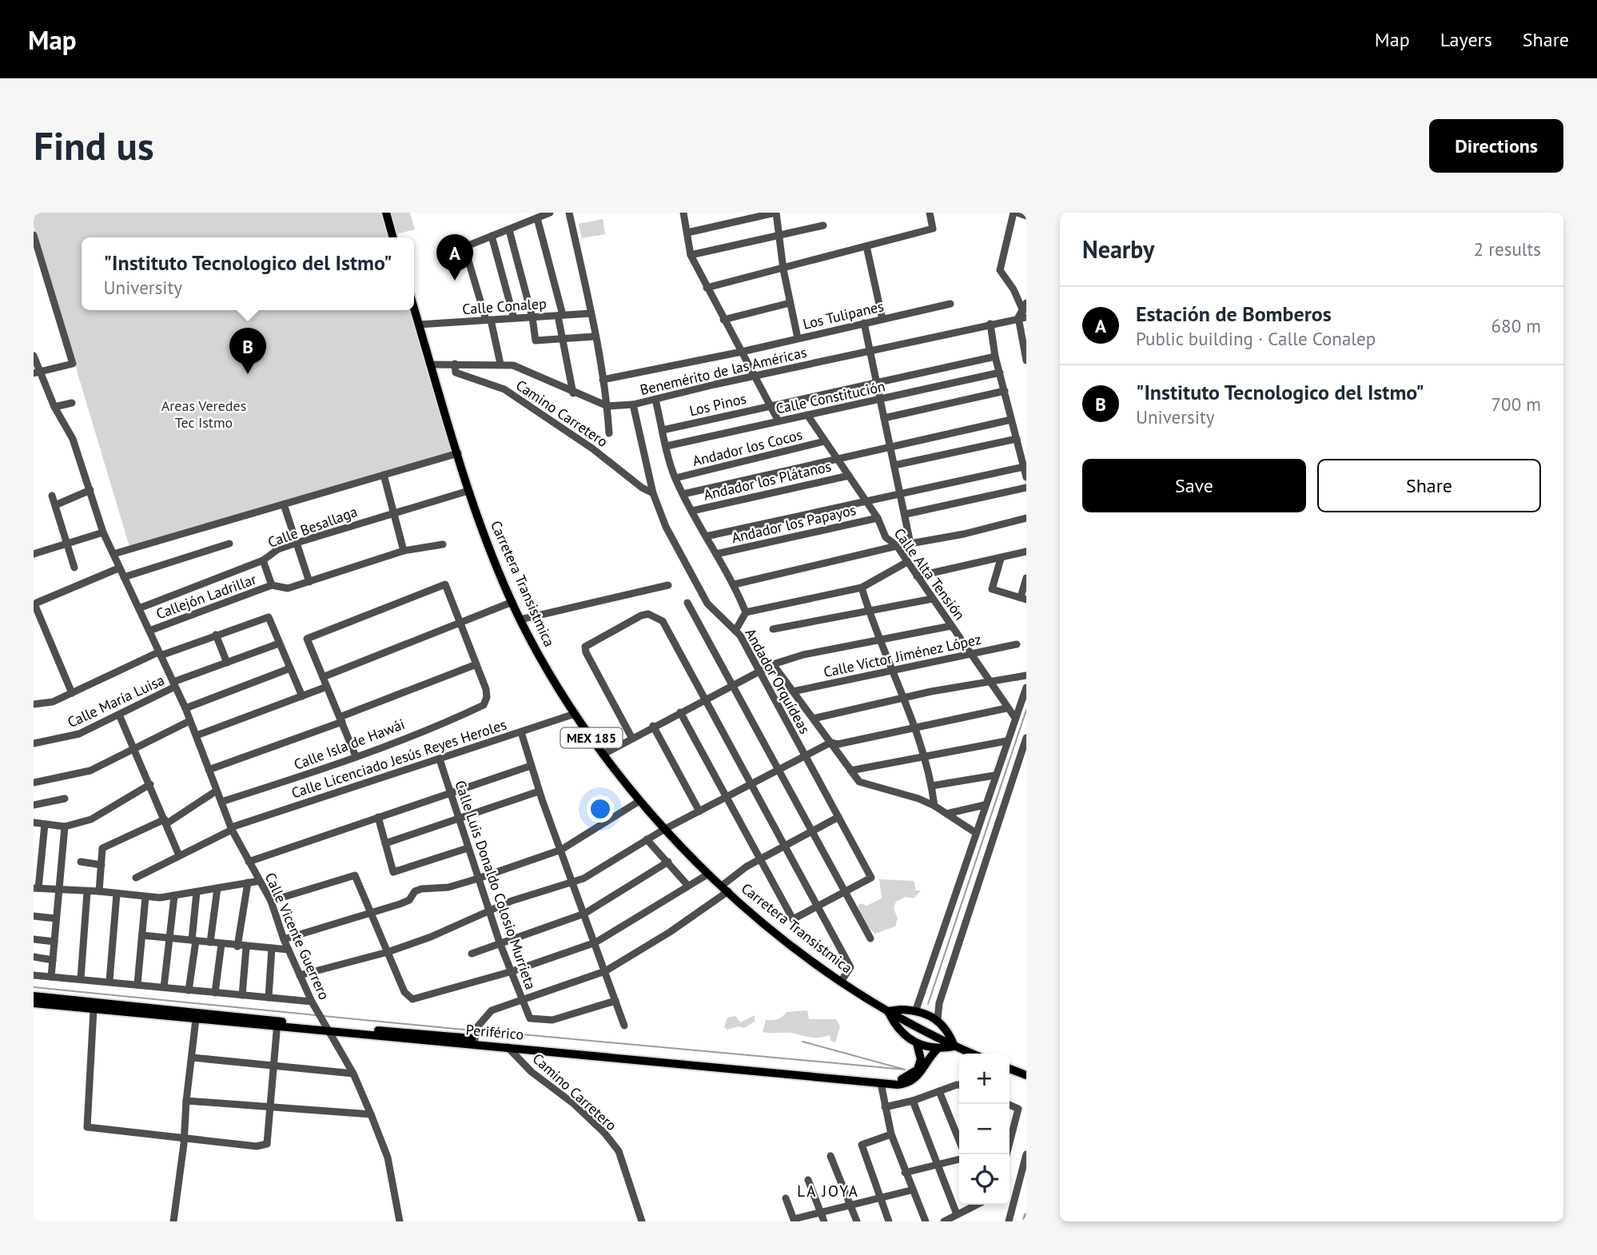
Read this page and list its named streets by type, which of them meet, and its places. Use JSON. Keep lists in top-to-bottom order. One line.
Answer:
{"streets":{"main road":["Carretera Transistmica","MEX 185","Periférico"],"street":["Calle Conalep","Los Tulipanes","Benemérito de las Américas","Calle Constitución","Los Pinos","Camino Carretero","Andador los Cocos","Andador los Plátanos","Andador los Papayos","Calle Besallaga","Calle Alta Tensión","Callejón Ladrillar","Calle Víctor Jiménez López","Andador Orquídeas","Calle María Luisa","Calle Isla de Hawái","Calle Licenciado Jesús Reyes Heroles","Calle Luis Donaldo Colosio Murrieta","Calle Vicente Guerrero"]},"crossings":[["Calle Conalep","Carretera Transistmica"],["Benemérito de las Américas","Camino Carretero"],["Benemérito de las Américas","Carretera Transistmica"],["Benemérito de las Américas","Andador Orquídeas"],["Calle Constitución","Calle Alta Tensión"],["Camino Carretero","Andador Orquídeas"],["Camino Carretero","Periférico"],["Andador los Cocos","Calle Alta Tensión"],["Andador los Plátanos","Calle Alta Tensión"],["Andador los Papayos","Calle Alta Tensión"],["Calle Besallaga","Carretera Transistmica"],["Calle Besallaga","Calle Vicente Guerrero"],["Calle Alta Tensión","Calle Víctor Jiménez López"],["Carretera Transistmica","Calle Licenciado Jesús Reyes Heroles"],["Callejón Ladrillar","Calle Vicente Guerrero"],["Calle María Luisa","Calle Vicente Guerrero"],["Calle Isla de Hawái","Calle Vicente Guerrero"],["Calle Licenciado Jesús Reyes Heroles","Calle Luis Donaldo Colosio Murrieta"],["Calle Licenciado Jesús Reyes Heroles","Calle Vicente Guerrero"],["Calle Vicente Guerrero","Periférico"]],"districts":["LA JOYA"],"parks":["Areas Veredes Tec Istmo"],"page":{"header":"Map","nav":["Map","Layers","Share"],"buttons":["Directions",["Save","Share"]],"title":"Find us","heading":["Nearby","2 results"],"pins":["A","B"],"popup":["\"Instituto Tecnologico del Istmo\"","University"],"list":[{"mark":"A","name":"Estación de Bomberos","note":"Public building · Calle Conalep","value":"680 m"},{"mark":"B","name":"\"Instituto Tecnologico del Istmo\"","note":"University","value":"700 m"}],"map_buttons":["+","−"]}}
